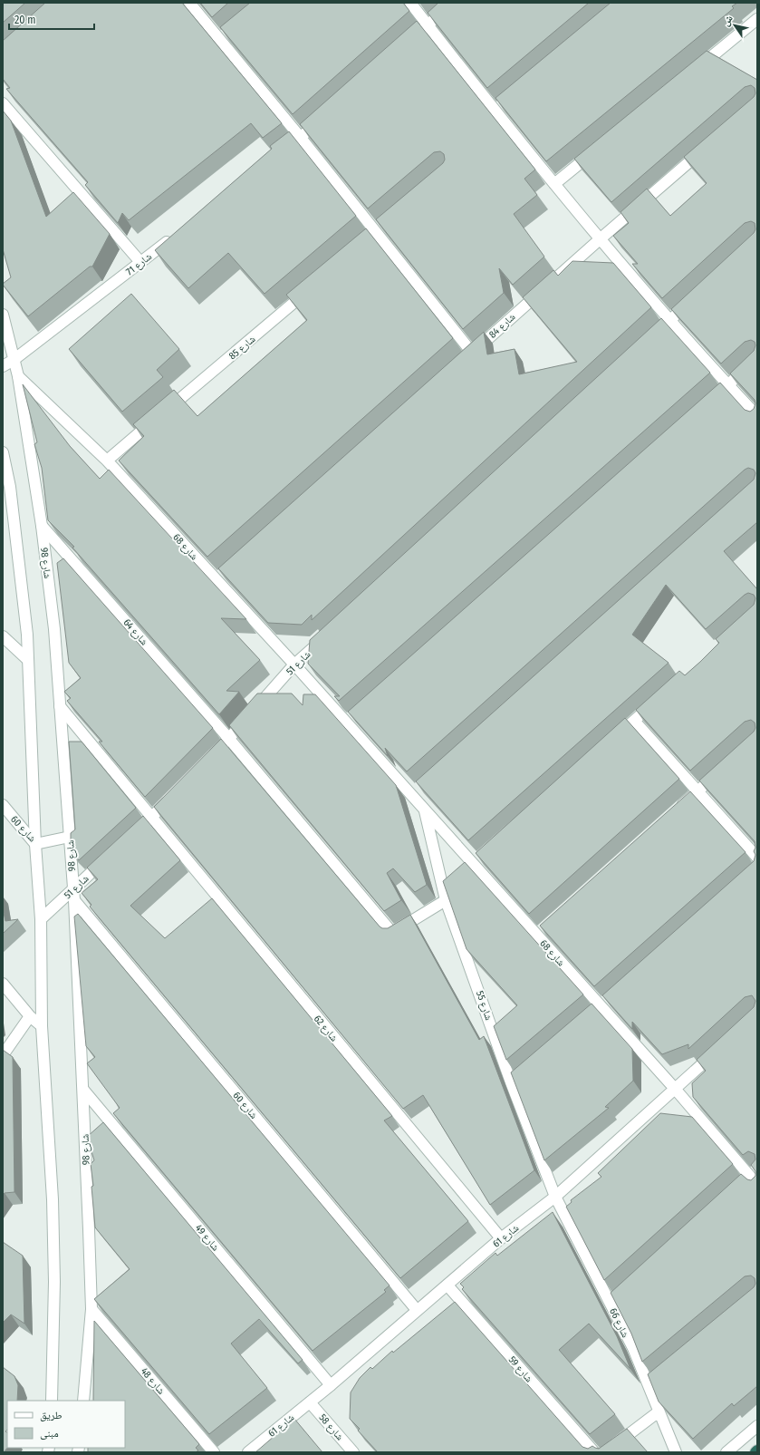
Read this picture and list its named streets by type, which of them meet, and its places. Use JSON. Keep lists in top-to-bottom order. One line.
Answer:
{"streets":{"street":["شارع 71","شارع 84","شارع 85","شارع 68","شارع 98","شارع 64","شارع 51","شارع 60","شارع 55","شارع 62","شارع 61","شارع 49","شارع 66","شارع 59","شارع 48","شارع 58"]},"crossings":[["شارع 71","شارع 98"],["شارع 85","شارع 68"],["شارع 68","شارع 98"],["شارع 68","شارع 51"],["شارع 68","شارع 55"],["شارع 68","شارع 61"],["شارع 98","شارع 64"],["شارع 98","شارع 51"],["شارع 98","شارع 60"],["شارع 98","شارع 62"],["شارع 98","شارع 49"],["شارع 98","شارع 48"],["شارع 64","شارع 51"],["شارع 64","شارع 55"],["شارع 51","شارع 60"],["شارع 60","شارع 61"],["شارع 55","شارع 61"],["شارع 55","شارع 66"],["شارع 62","شارع 61"],["شارع 61","شارع 49"],["شارع 61","شارع 66"],["شارع 61","شارع 59"],["شارع 61","شارع 58"]],"legend":["طريق","مبنى"],"scale_bar":"20 m","north":"top left"}
